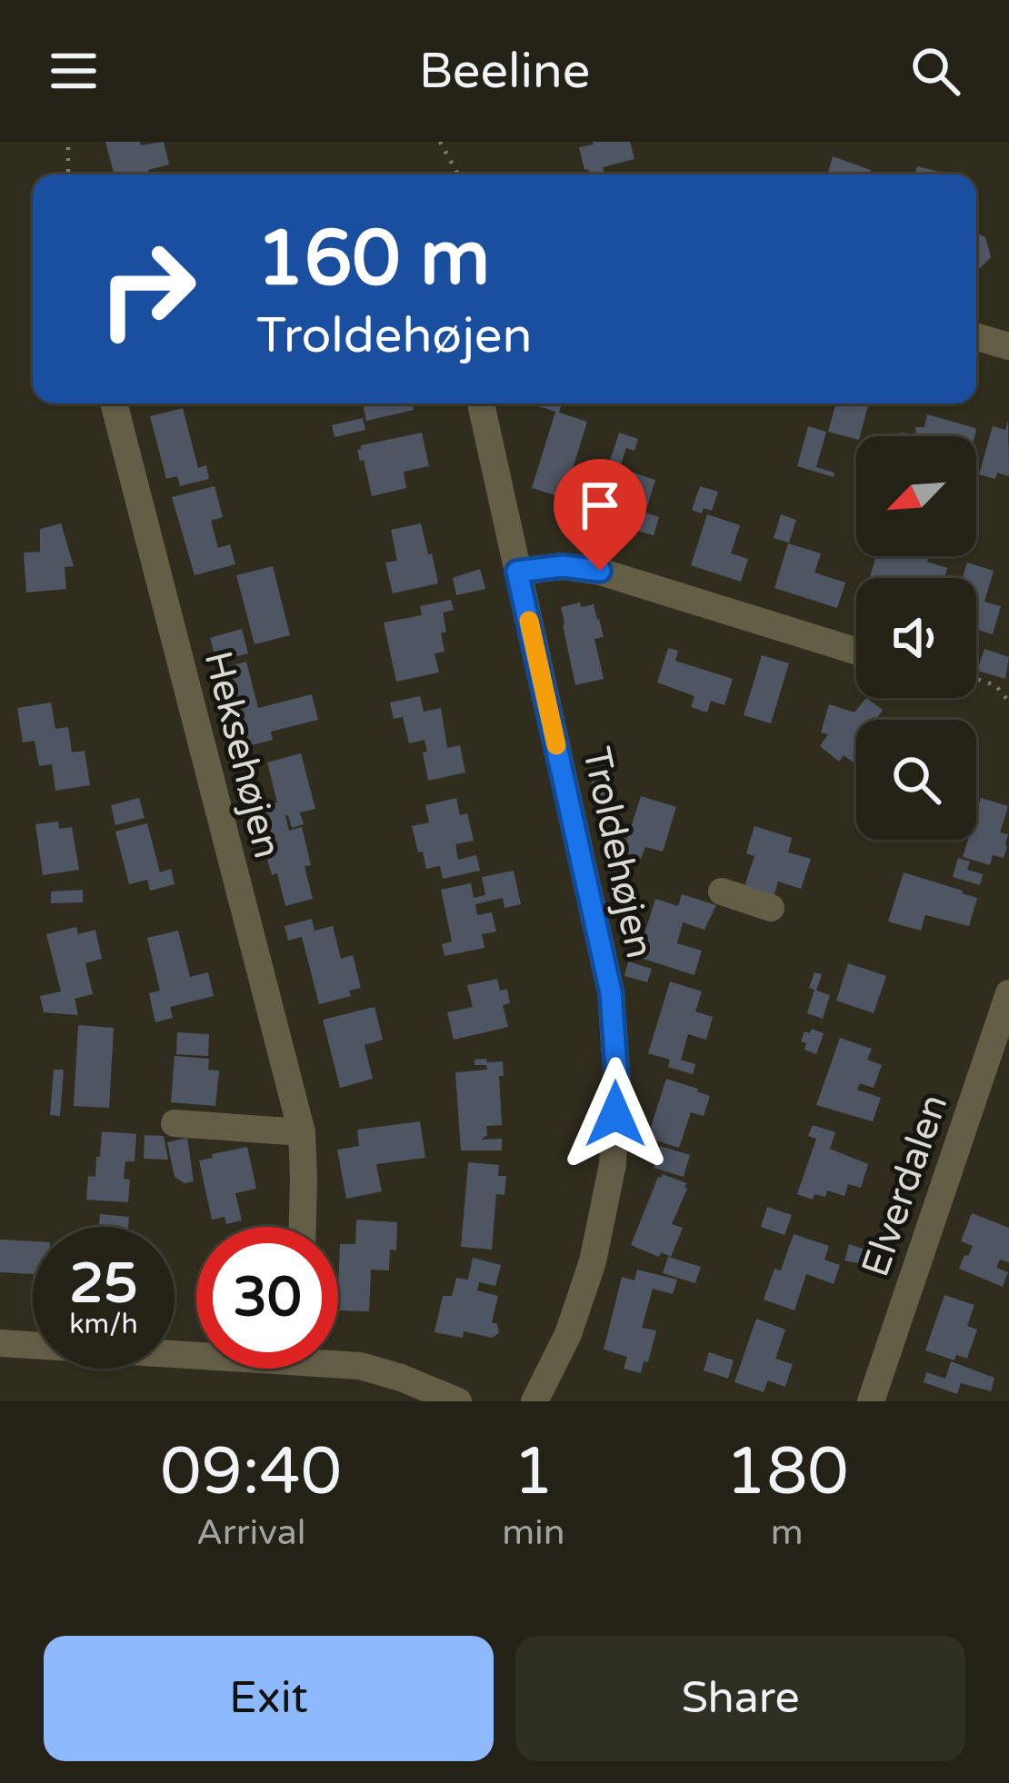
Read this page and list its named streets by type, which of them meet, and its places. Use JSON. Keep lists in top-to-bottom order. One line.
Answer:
{"streets":{"street":["Heksehøjen","Troldehøjen","Elverdalen"]},"north":"bottom left","page":{"header":"Beeline","turn":["160 m","Troldehøjen"],"speed":"25 km/h","limit":"30","eta":["09:40","Arrival","1","min","180","m"],"buttons":["Exit","Share"]}}
